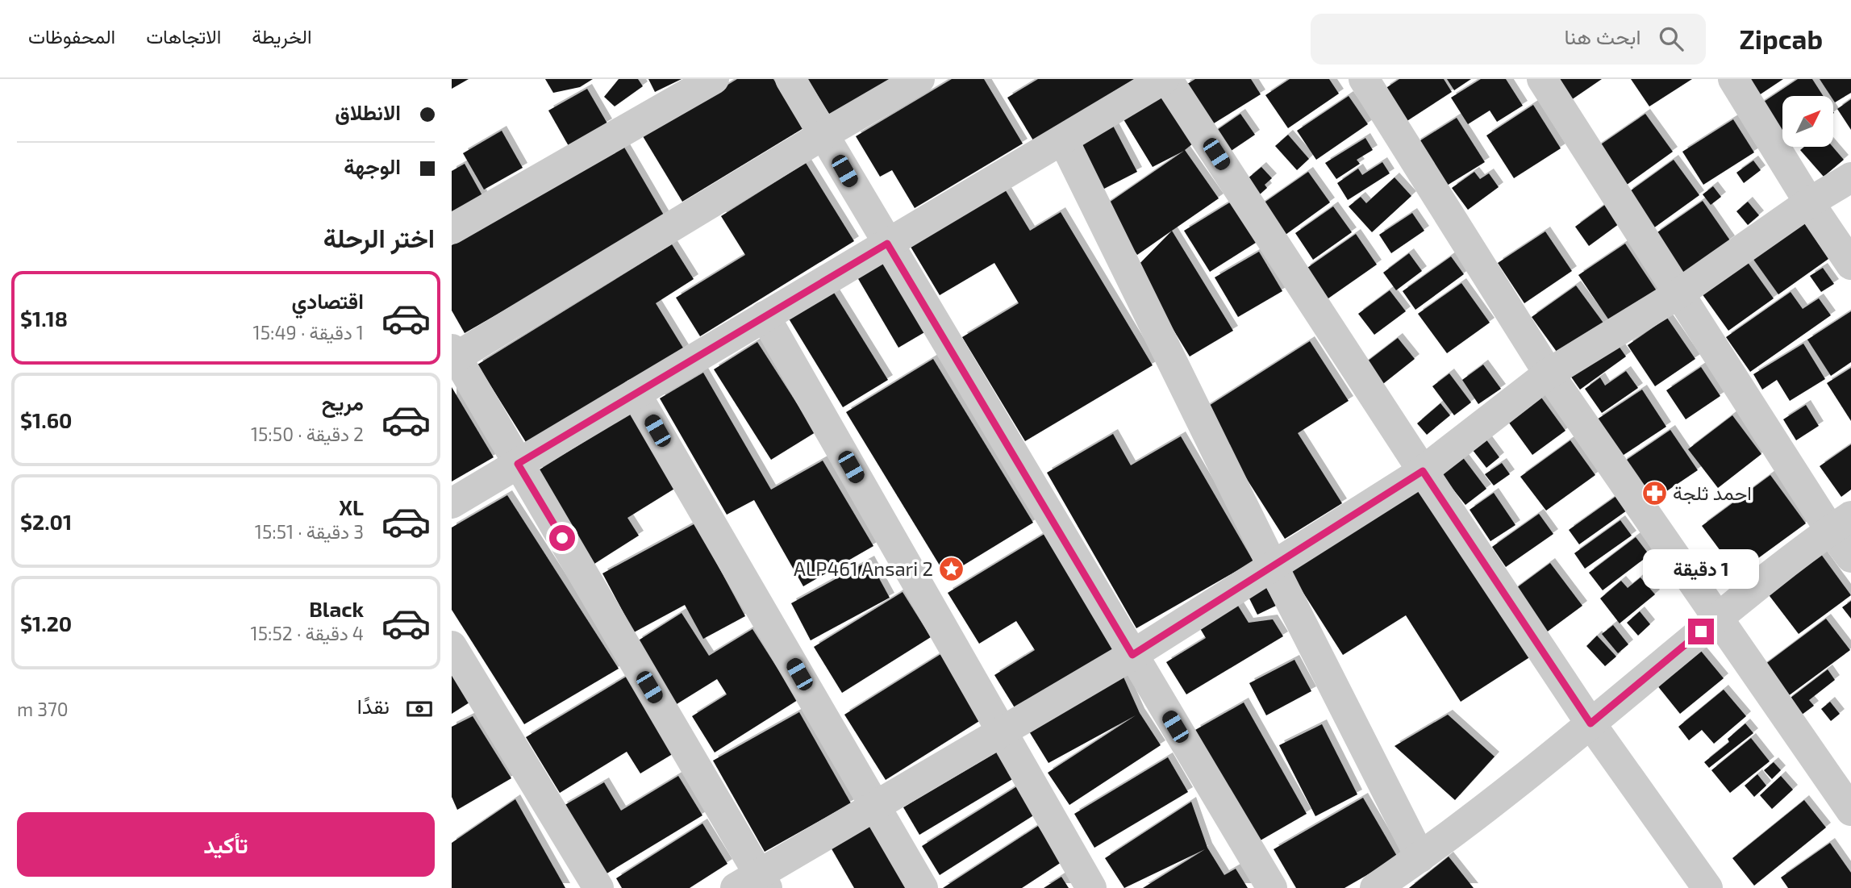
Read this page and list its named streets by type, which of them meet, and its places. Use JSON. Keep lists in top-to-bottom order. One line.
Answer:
{"places":{"pharmacy":["احمد ثلجة"],"place":["ALP461 Ansari 2"]},"north":"top right","page":{"header":"Zipcab","search":"ابحث هنا","nav":["الخريطة","الاتجاهات","المحفوظات"],"banner":["الانطلاق","الوجهة"],"heading":"اختر الرحلة","list":[{"name":"اقتصادي","note":"1 دقيقة · 15:49","value":"$1.18"},{"name":"مريح","note":"2 دقيقة · 15:50","value":"$1.60"},{"name":"XL","note":"3 دقيقة · 15:51","value":"$2.01"},{"name":"Black","note":"4 دقيقة · 15:52","value":"$1.20"}],"bubble":"1 دقيقة","pay":["نقدًا","370 m"],"buttons":"تأكيد"}}
